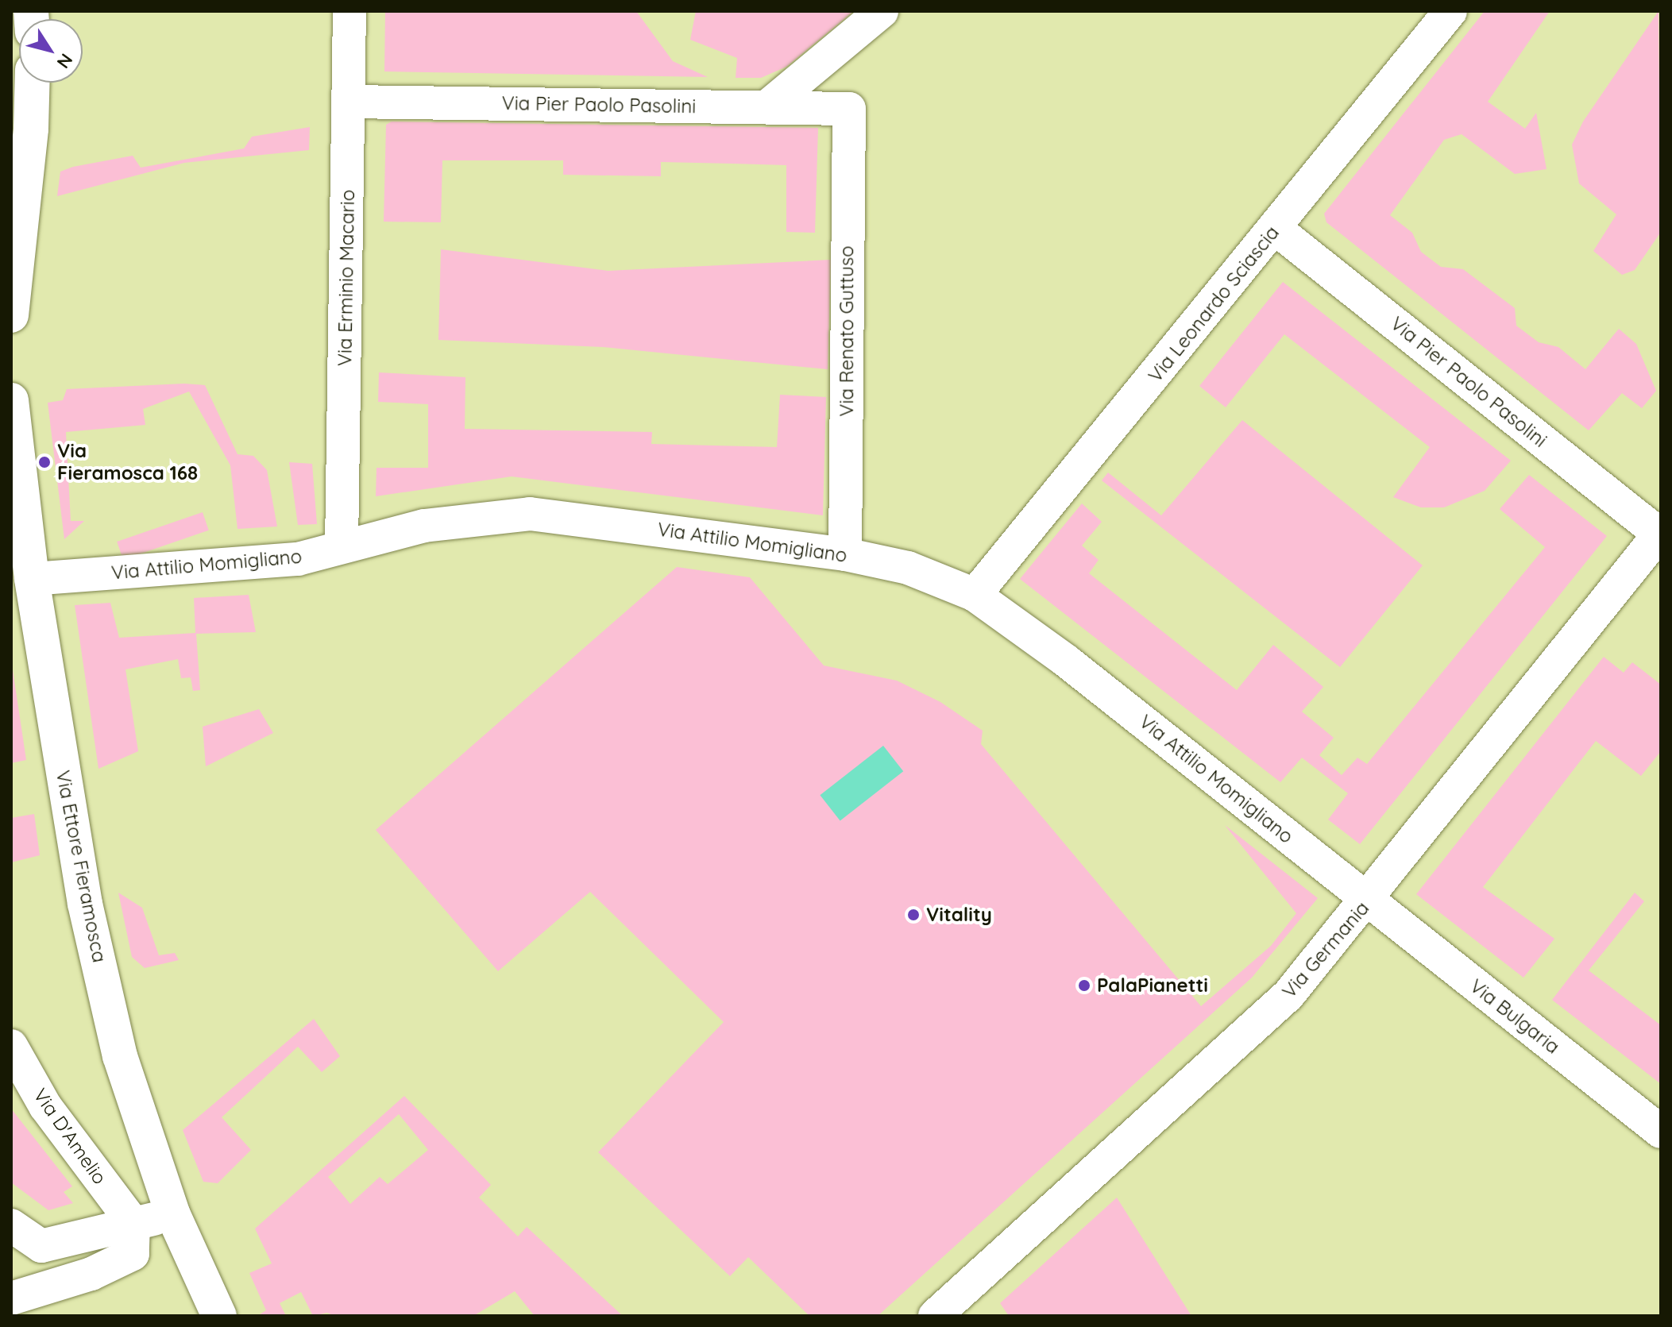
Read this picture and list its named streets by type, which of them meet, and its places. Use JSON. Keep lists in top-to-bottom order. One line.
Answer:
{"streets":{"main road":["Via Ettore Fieramosca"],"street":["Via Pier Paolo Pasolini","Via Erminio Macario","Via Leonardo Sciascia","Via Renato Guttuso","Via Attilio Momigliano","Via Germania","Via Bulgaria","Via D'Amelio"]},"crossings":[["Via Pier Paolo Pasolini","Via Erminio Macario"],["Via Pier Paolo Pasolini","Via Leonardo Sciascia"],["Via Pier Paolo Pasolini","Via Renato Guttuso"],["Via Pier Paolo Pasolini","Via Germania"],["Via Erminio Macario","Via Attilio Momigliano"],["Via Leonardo Sciascia","Via Attilio Momigliano"],["Via Renato Guttuso","Via Attilio Momigliano"],["Via Attilio Momigliano","Via Ettore Fieramosca"],["Via Attilio Momigliano","Via Germania"],["Via Attilio Momigliano","Via Bulgaria"],["Via Germania","Via Bulgaria"]],"places":["Via Fieramosca 168","Vitality","PalaPianetti"],"north":"bottom right"}
